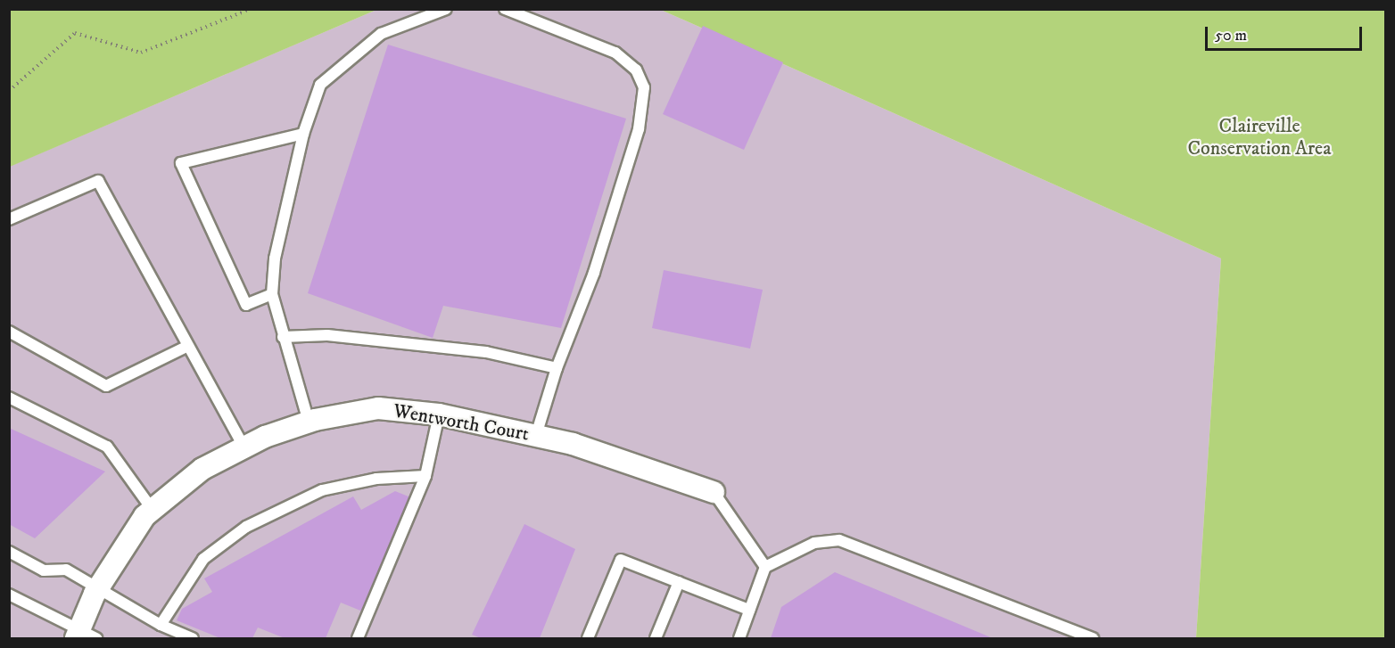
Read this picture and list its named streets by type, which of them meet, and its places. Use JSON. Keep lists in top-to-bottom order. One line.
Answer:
{"streets":{"street":["Wentworth Court"]},"parks":["Claireville Conservation Area"],"scale_bar":"50 m"}
